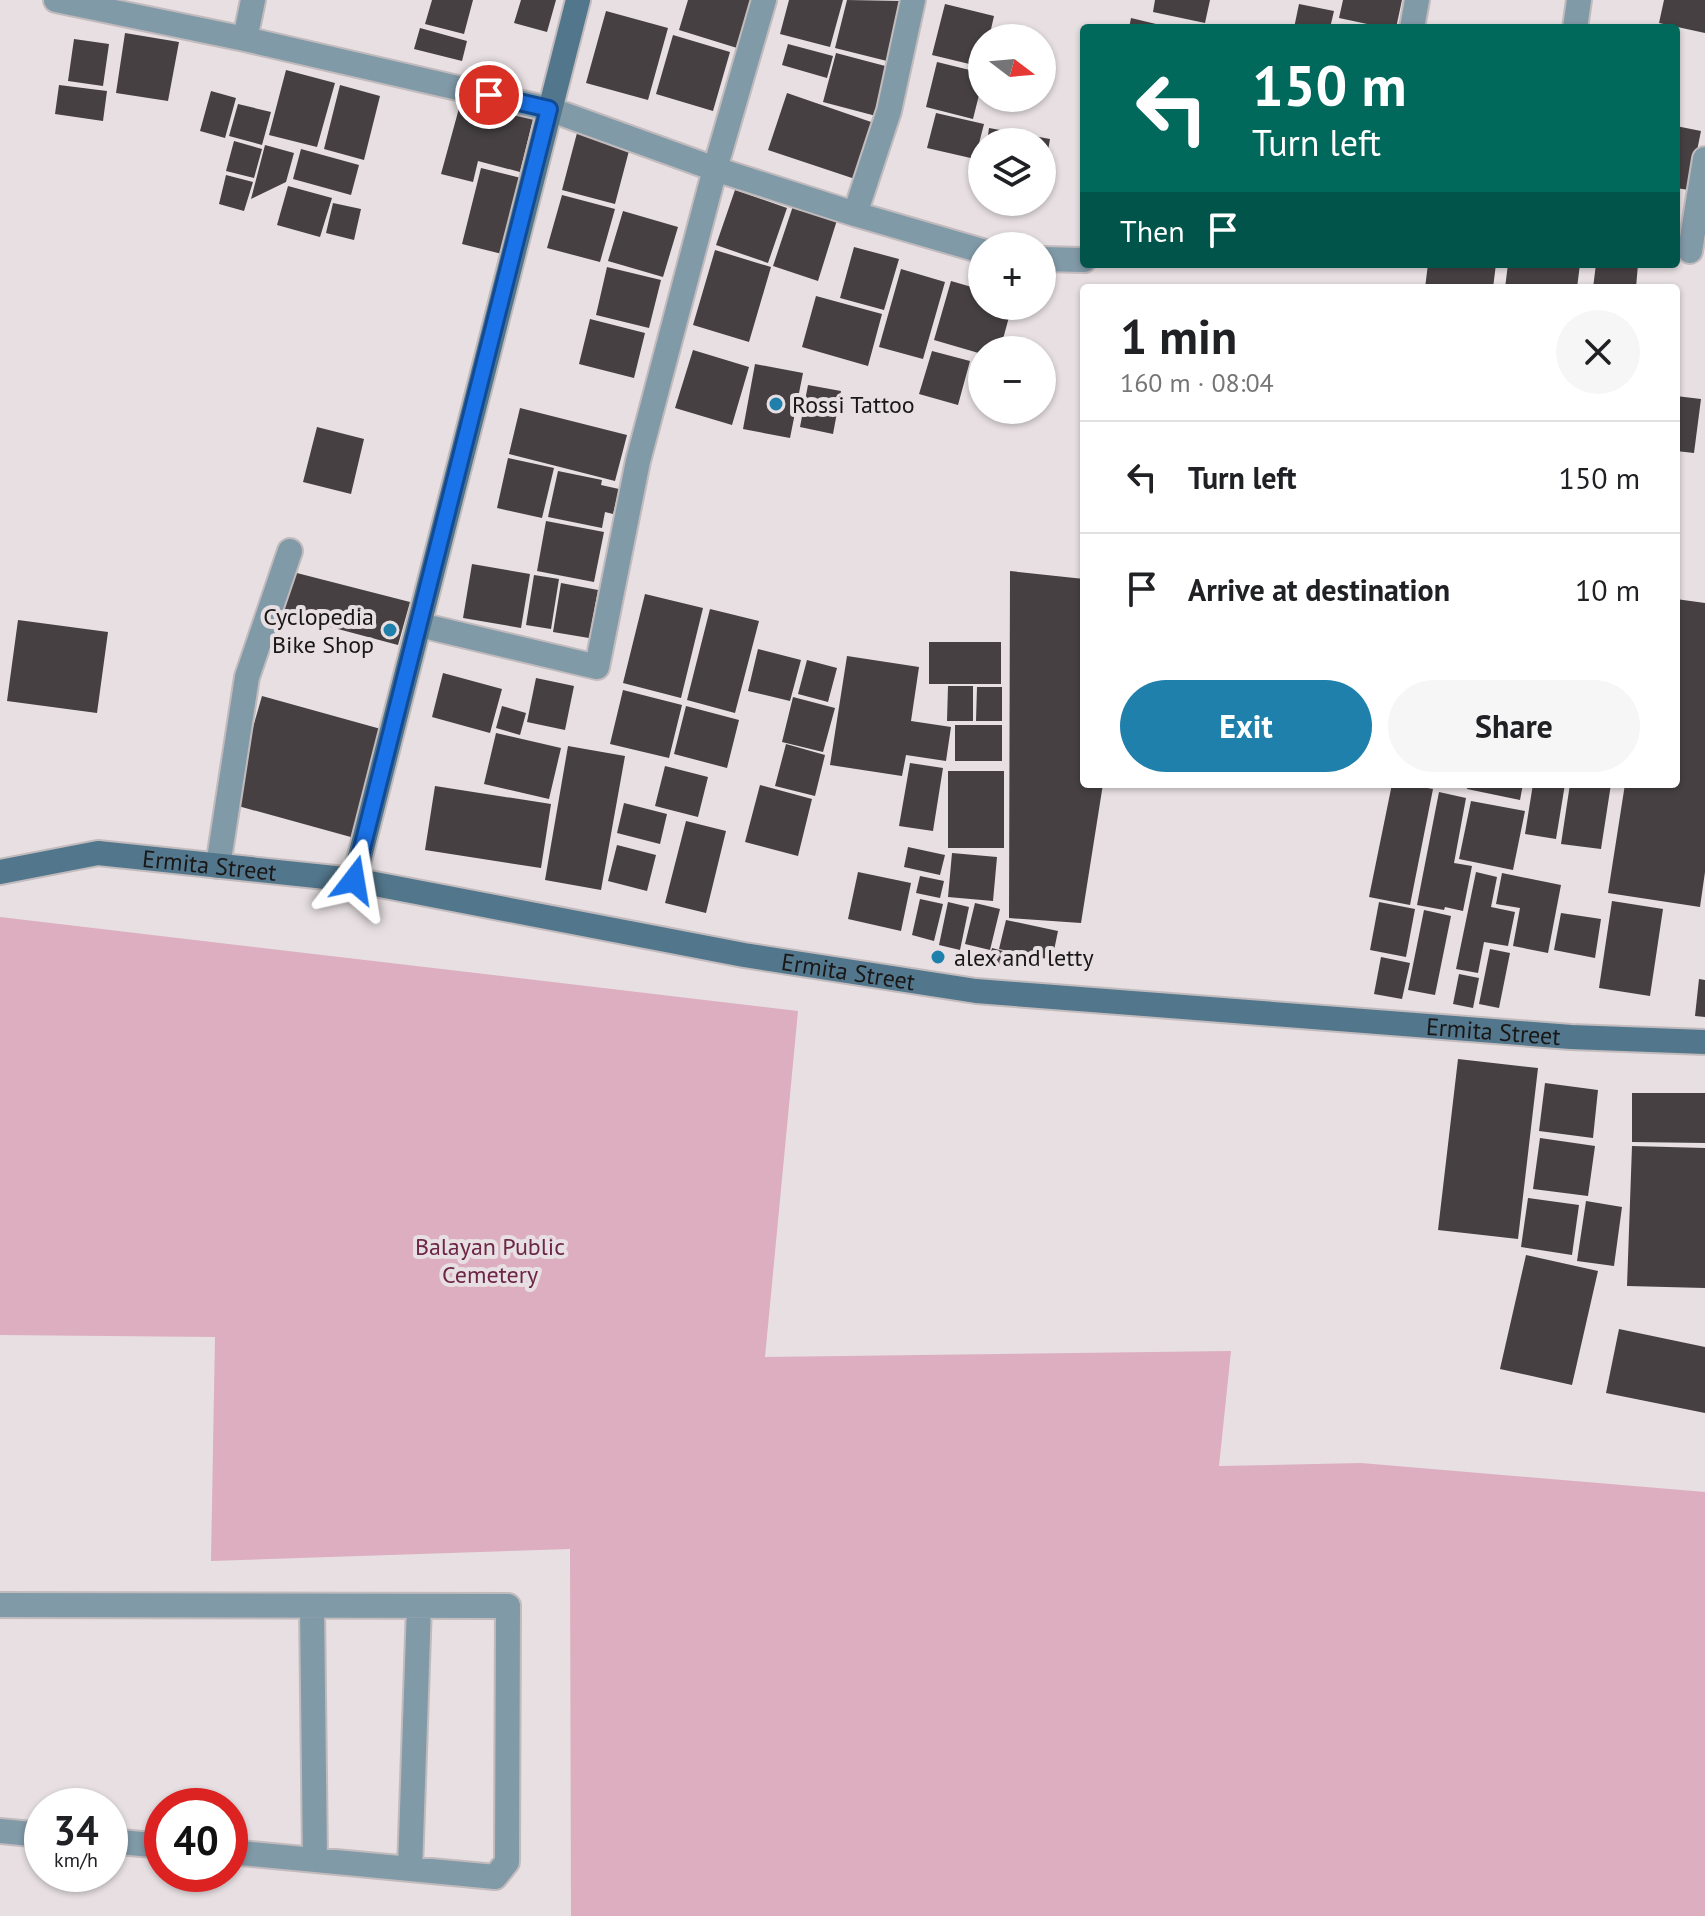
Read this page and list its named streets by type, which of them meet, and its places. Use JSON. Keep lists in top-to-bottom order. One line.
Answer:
{"streets":{"main road":["Ermita Street"]},"parks":["Balayan Public Cemetery"],"places":["Rossi Tattoo","Cyclopedia Bike Shop","alex and letty"],"north":"right","page":{"map_buttons":["+","−"],"turn":["150 m","Turn left"],"then":"Then","heading":["1 min","160 m · 08:04"],"list":[{"name":"Turn left","value":"150 m"},{"name":"Arrive at destination","value":"10 m"}],"buttons":["Exit","Share"],"speed":"34 km/h","limit":"40"}}
